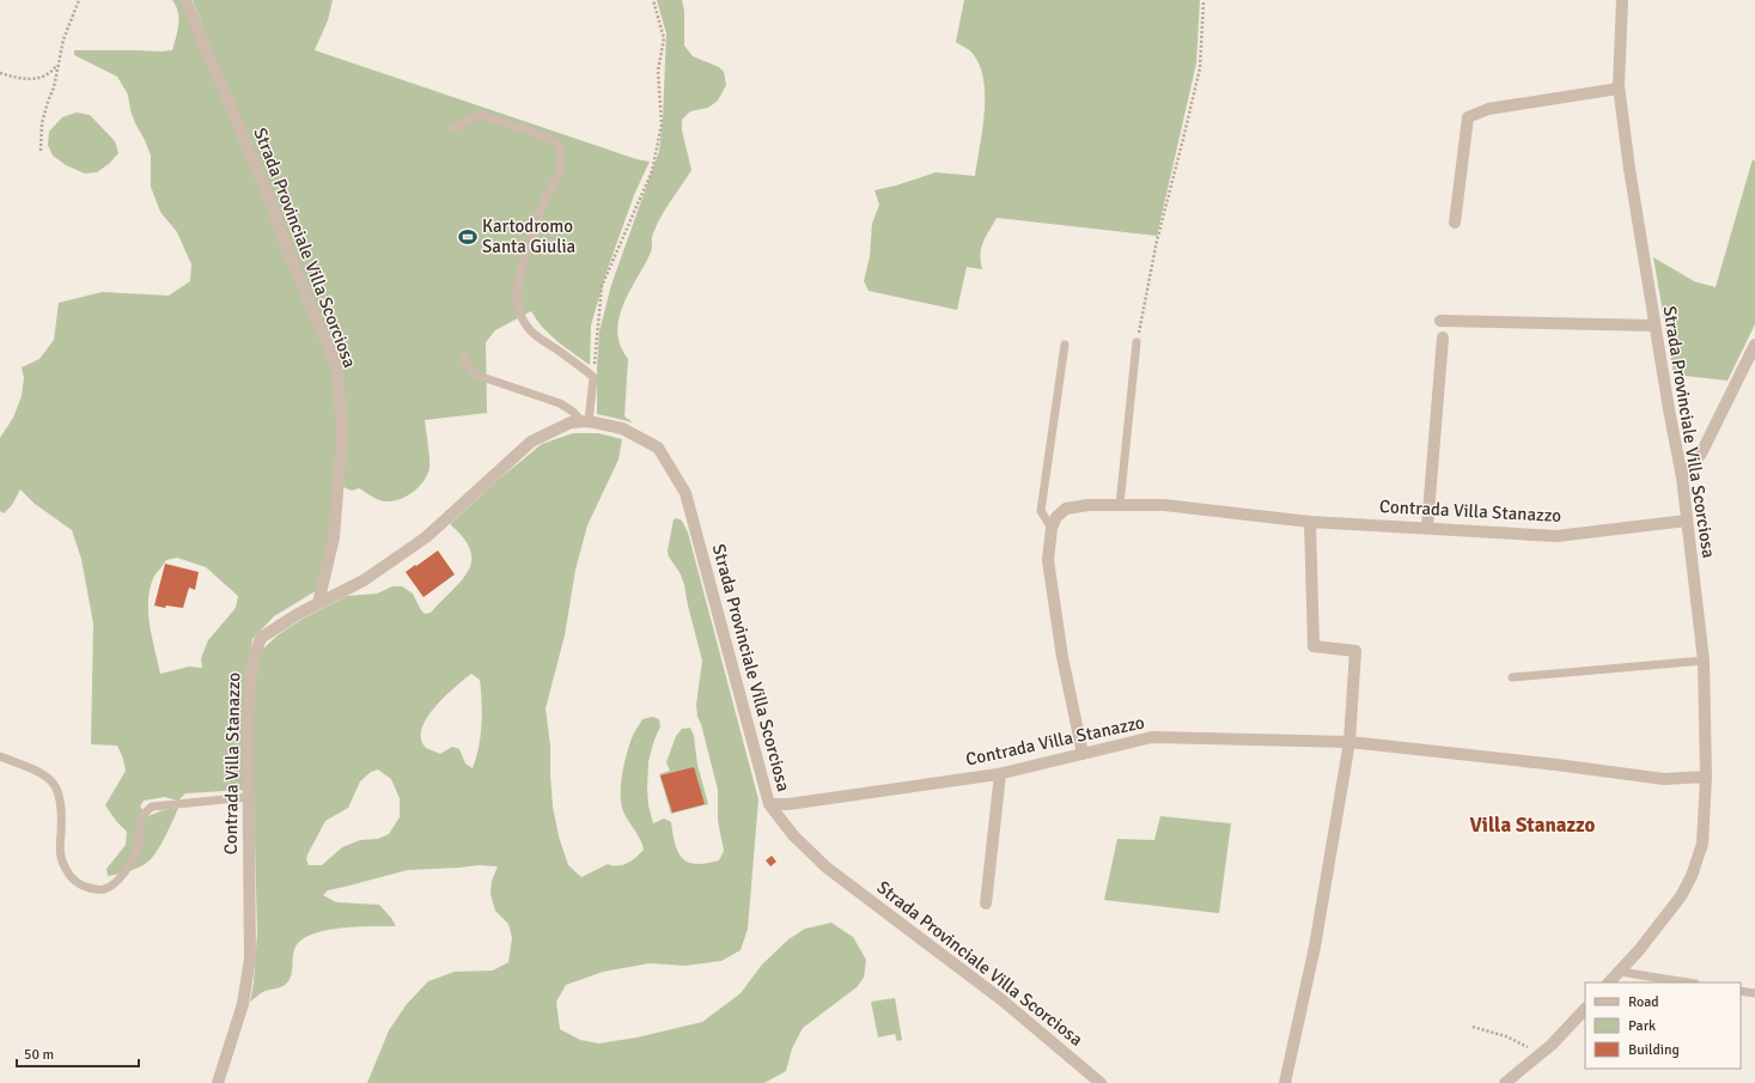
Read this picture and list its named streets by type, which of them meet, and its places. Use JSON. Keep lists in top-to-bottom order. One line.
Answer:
{"streets":{"street":["Strada Provinciale Villa Scorciosa","Contrada Villa Stanazzo"]},"crossings":[["Strada Provinciale Villa Scorciosa","Contrada Villa Stanazzo"]],"districts":["Villa Stanazzo"],"places":{"sports":["Kartodromo Santa Giulia"]},"legend":["Road","Park","Building"],"scale_bar":"50 m"}
